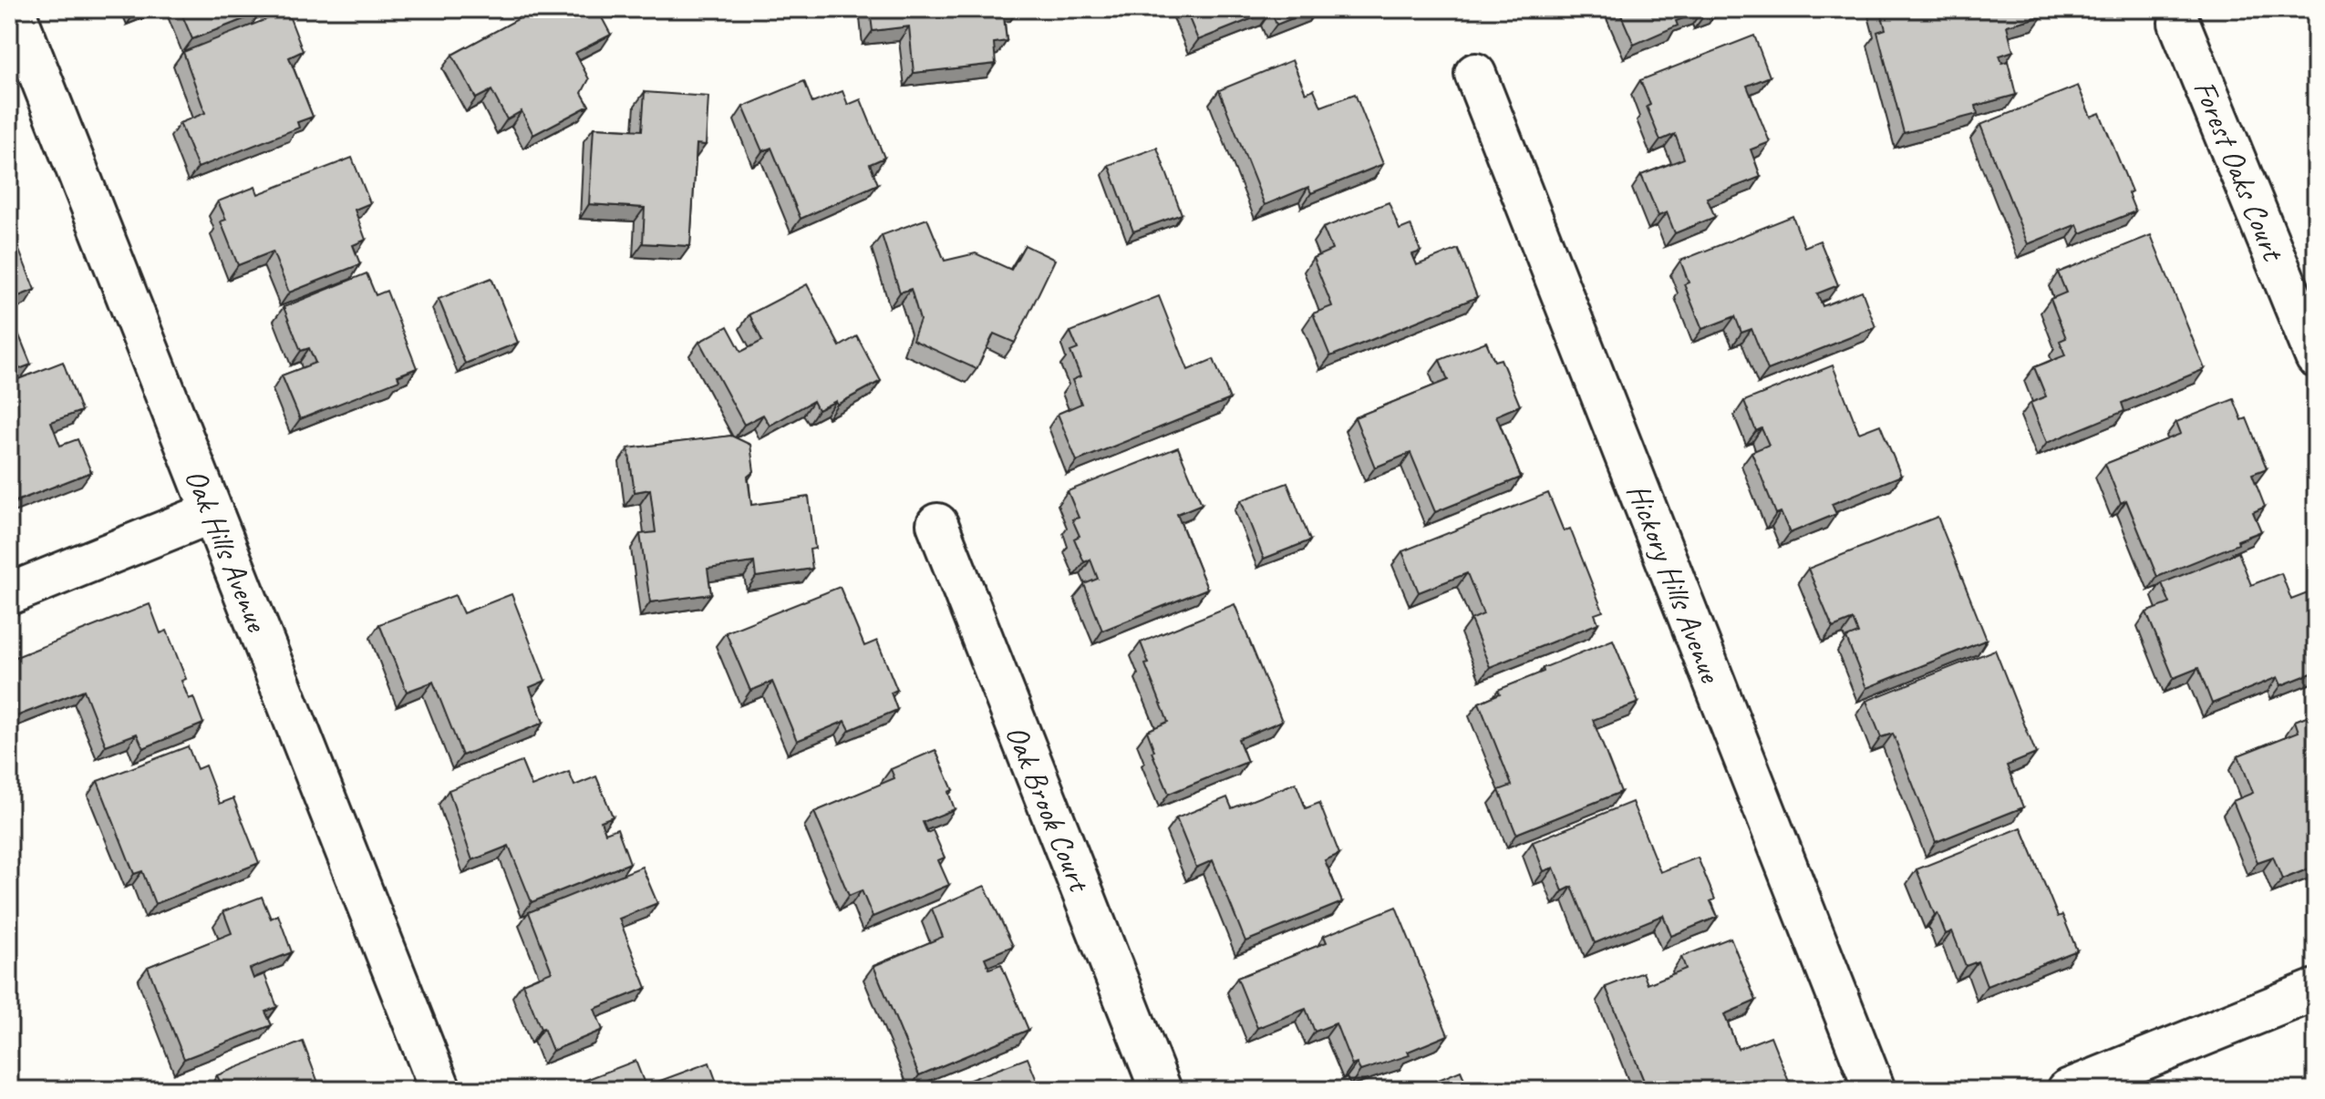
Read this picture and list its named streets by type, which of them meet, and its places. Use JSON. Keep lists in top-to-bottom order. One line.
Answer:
{"streets":{"street":["Forest Oaks Court","Oak Hills Avenue","Hickory Hills Avenue","Oak Brook Court"]}}
